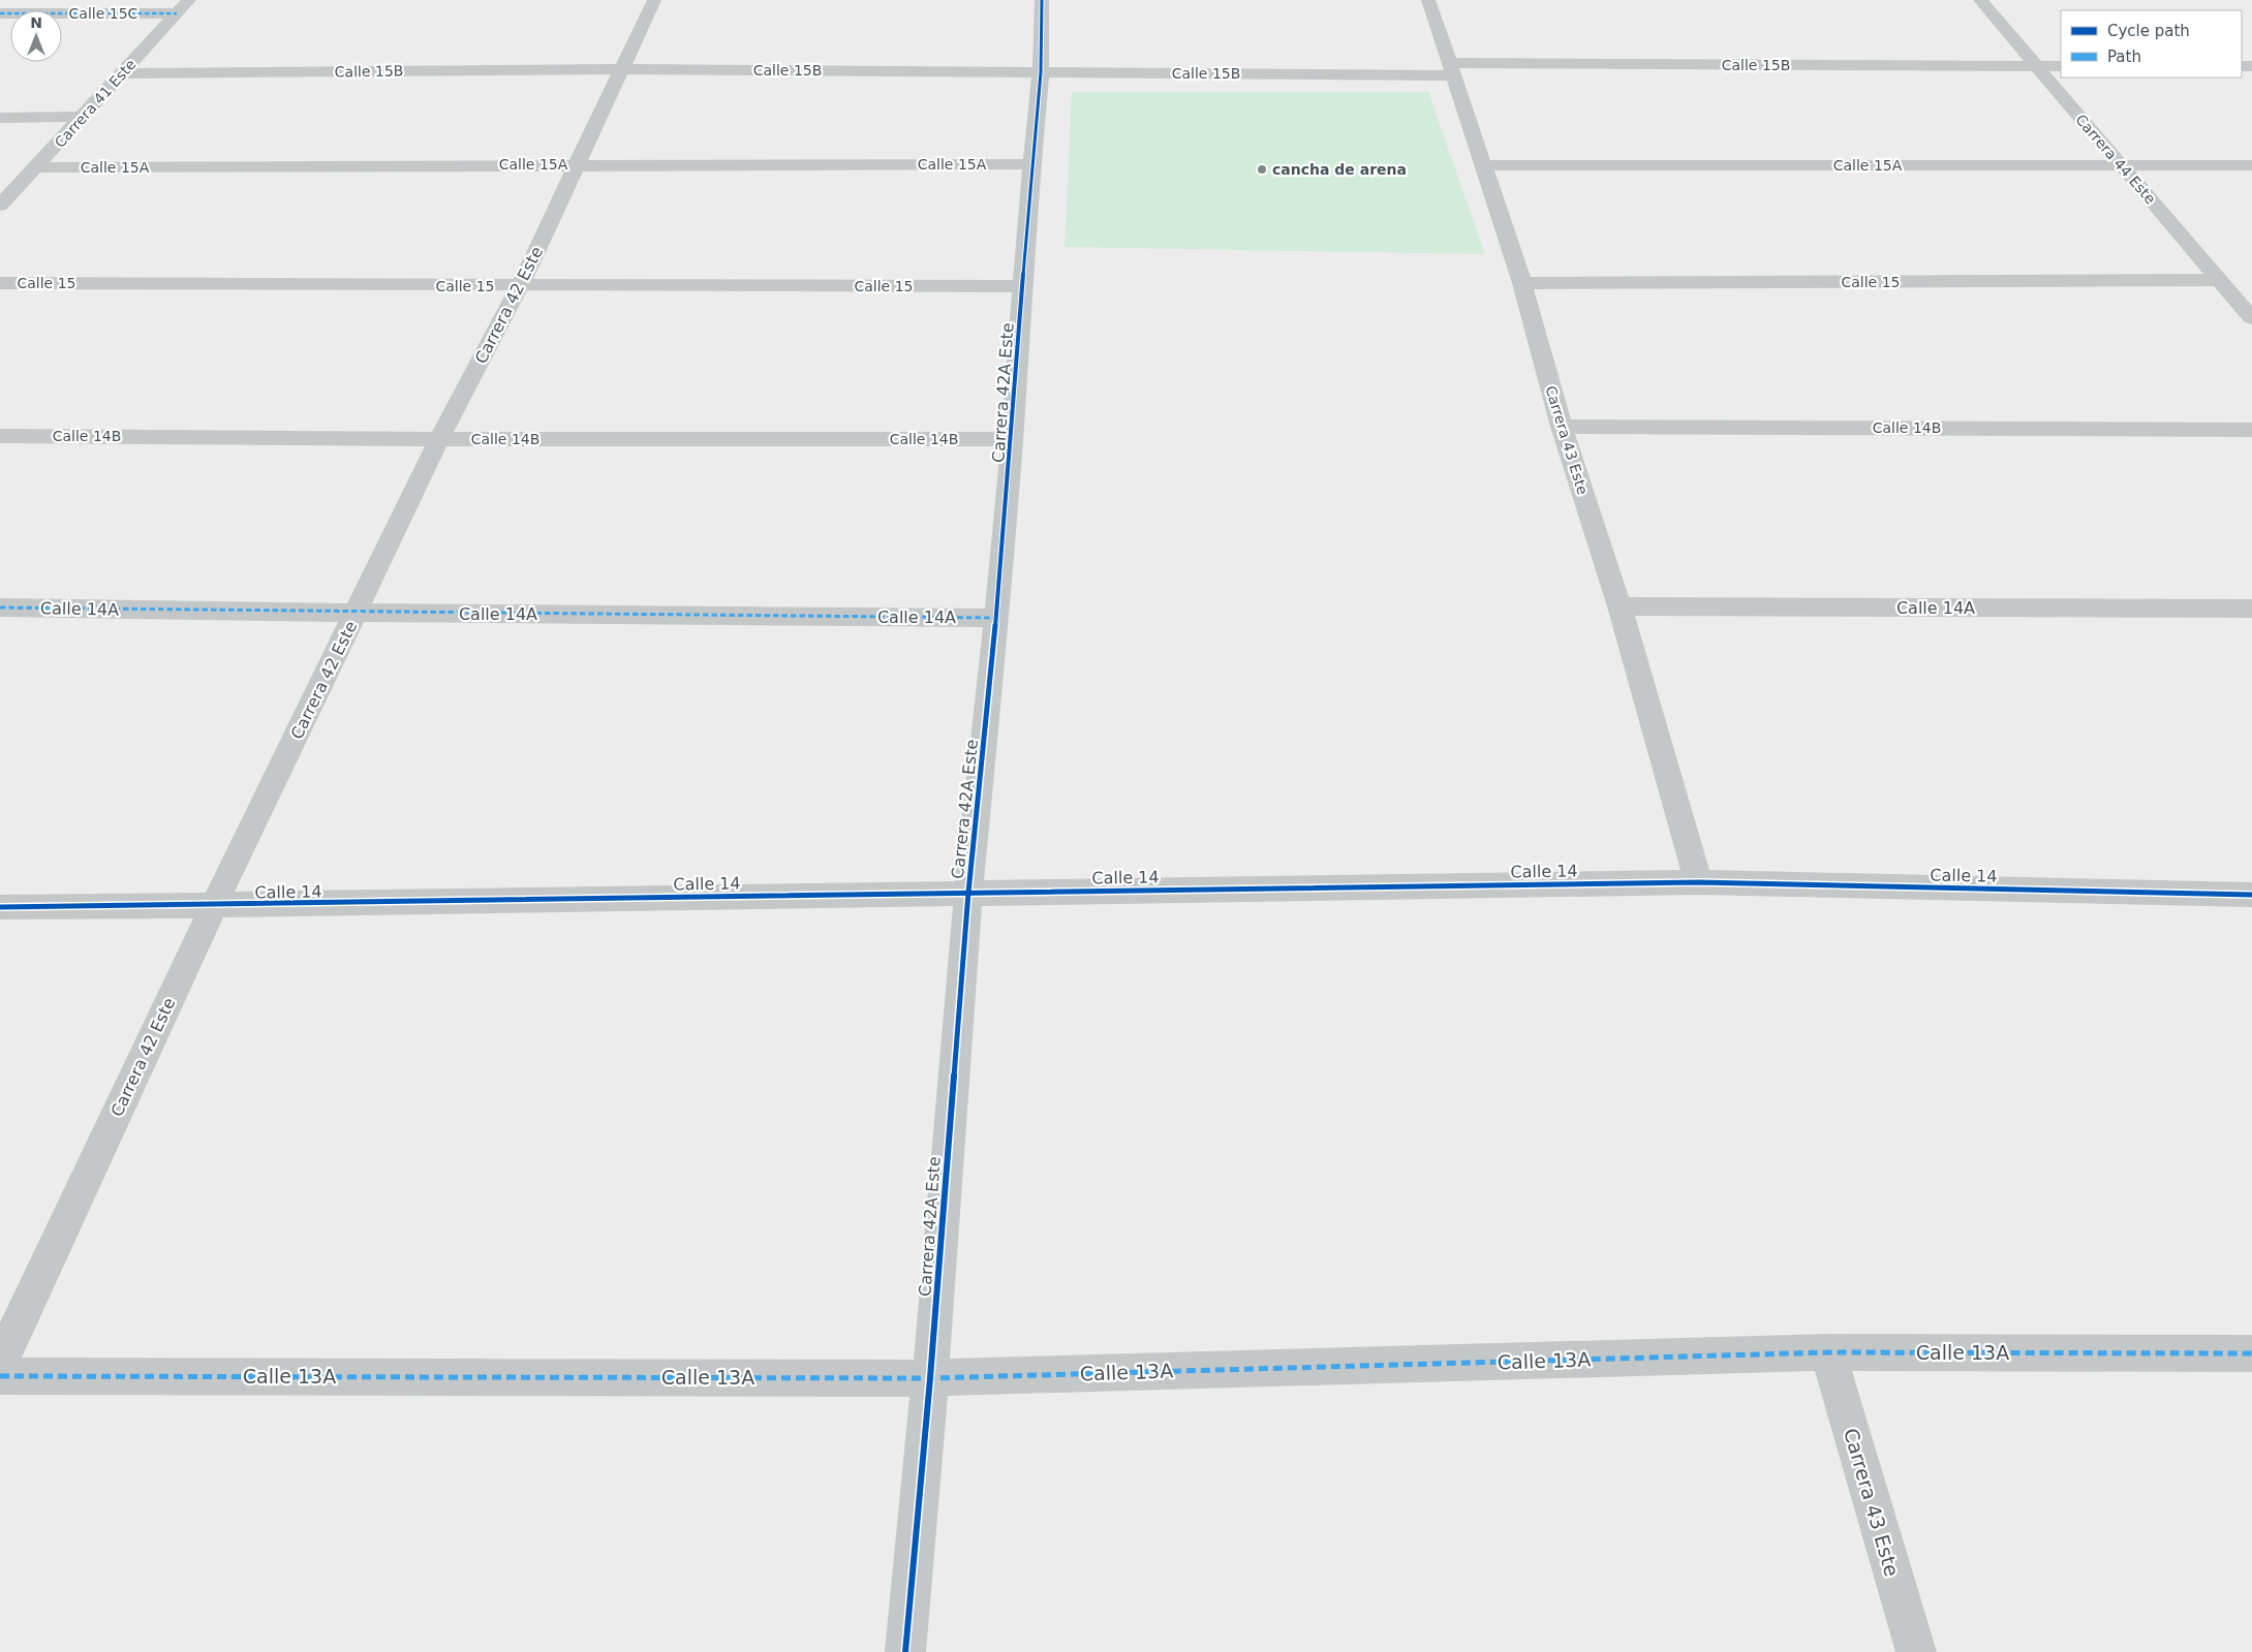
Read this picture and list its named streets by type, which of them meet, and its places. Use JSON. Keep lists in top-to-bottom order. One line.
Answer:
{"streets":{"street":["Calle 15C","Calle 15B","Carrera 41 Este","Carrera 44 Este","Calle 15A","Calle 15","Carrera 42 Este","Carrera 42A Este","Calle 14B","Carrera 43 Este","Calle 14A","Calle 14","Calle 13A"]},"crossings":[["Calle 15C","Carrera 41 Este"],["Calle 15B","Carrera 41 Este"],["Calle 15B","Carrera 44 Este"],["Calle 15B","Carrera 42 Este"],["Calle 15B","Carrera 42A Este"],["Calle 15B","Carrera 43 Este"],["Carrera 41 Este","Calle 15A"],["Carrera 44 Este","Calle 15A"],["Carrera 44 Este","Calle 15"],["Calle 15A","Carrera 42 Este"],["Calle 15A","Carrera 42A Este"],["Calle 15A","Carrera 43 Este"],["Calle 15","Carrera 42 Este"],["Calle 15","Carrera 42A Este"],["Calle 15","Carrera 43 Este"],["Carrera 42 Este","Calle 14B"],["Carrera 42 Este","Calle 14A"],["Carrera 42 Este","Calle 14"],["Carrera 42A Este","Calle 14B"],["Carrera 42A Este","Calle 14A"],["Carrera 42A Este","Calle 14"],["Carrera 42A Este","Calle 13A"],["Calle 14B","Carrera 43 Este"],["Carrera 43 Este","Calle 14A"],["Carrera 43 Este","Calle 14"],["Carrera 43 Este","Calle 13A"]],"places":["cancha de arena"],"legend":["Cycle path","Path"],"north":"top"}
